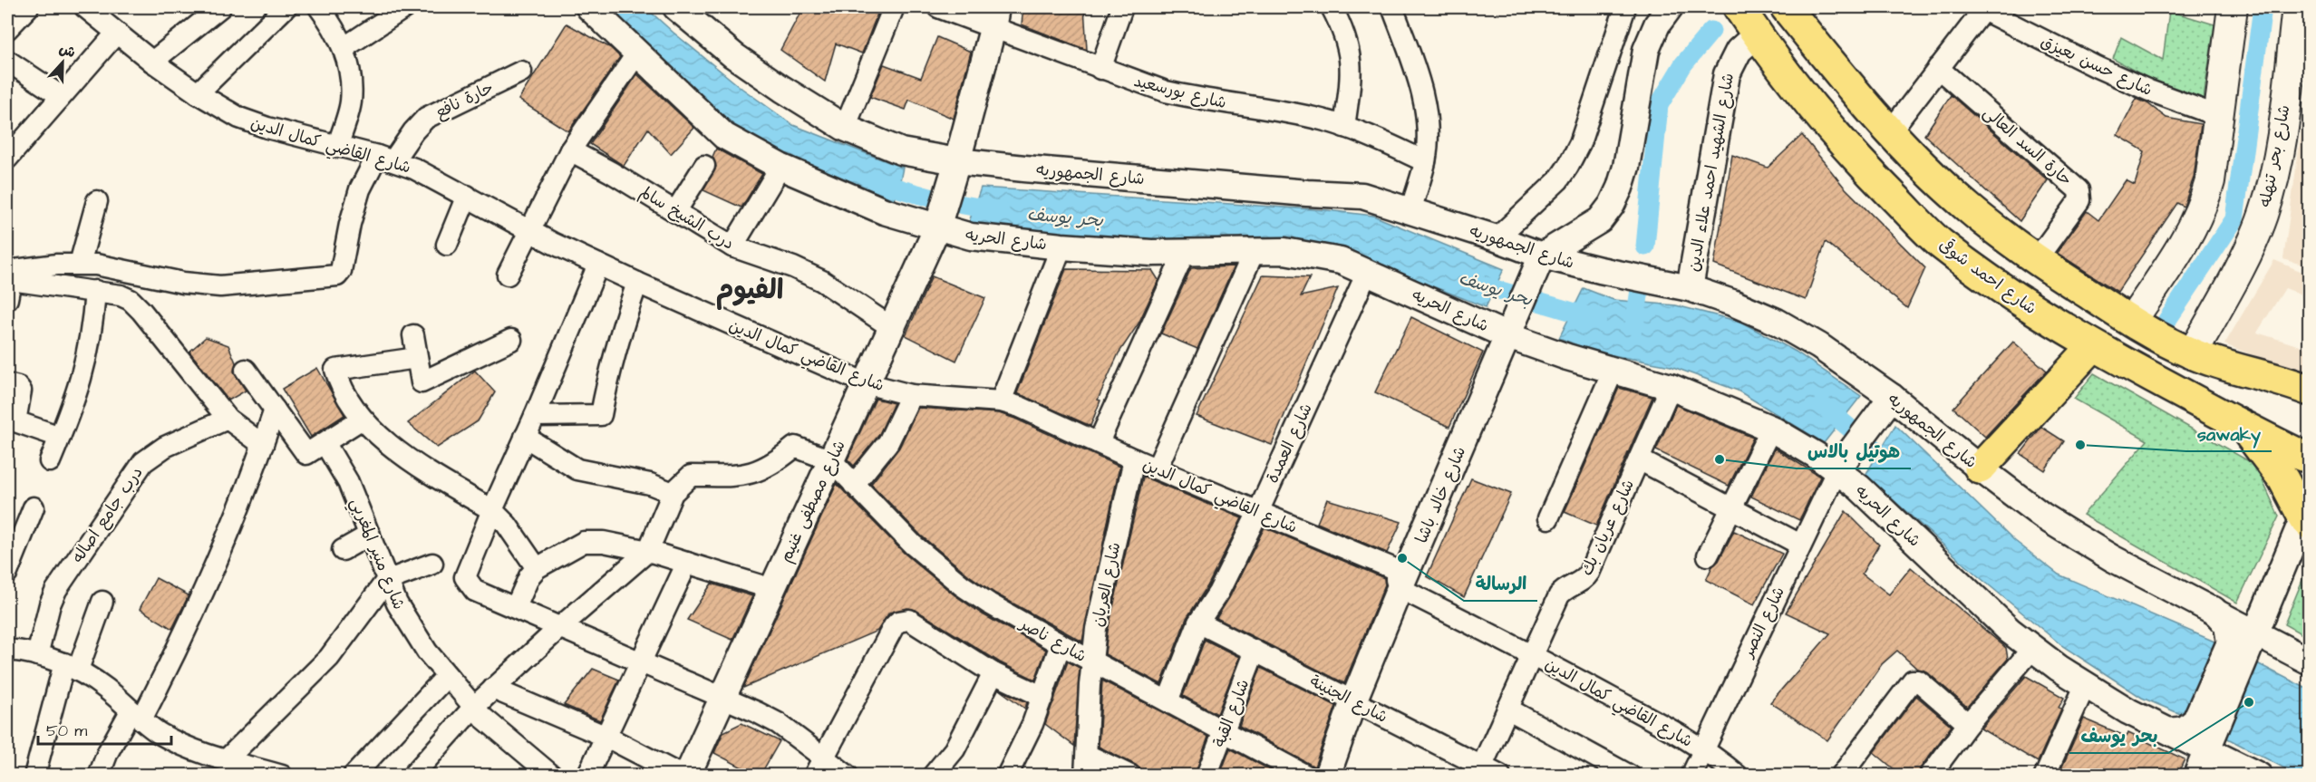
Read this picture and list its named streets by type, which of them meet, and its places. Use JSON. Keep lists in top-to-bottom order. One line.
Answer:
{"streets":{"main road":["شارع بحر تنهله","شارع احمد شوقى"],"street":["شارع حسن بعيزق","شارع بورسعيد","حارة نافع","شارع القاضي كمال الدين","حارة السد العالى","شارع الشهيد احمد علاء الدين","شارع الجمهوريه","درب الشيخ سالم","شارع الحريه","شارع العمدة","شارع خالد باشا","شارع مصطفى غنيم","درب جامع اصاله","شارع عريان بك","شارع منير المغربي","شارع العريان","شارع النصر","شارع ناصر","شارع الجنينة","شارع القبة"]},"crossings":[["حارة نافع","شارع القاضي كمال الدين"],["شارع القاضي كمال الدين","شارع العمدة"],["شارع القاضي كمال الدين","شارع خالد باشا"],["شارع القاضي كمال الدين","شارع مصطفى غنيم"],["شارع القاضي كمال الدين","شارع عريان بك"],["شارع القاضي كمال الدين","شارع العريان"],["شارع القاضي كمال الدين","شارع النصر"],["شارع الشهيد احمد علاء الدين","شارع الجمهوريه"],["شارع الشهيد احمد علاء الدين","شارع احمد شوقى"],["شارع الجمهوريه","شارع خالد باشا"],["شارع الجمهوريه","شارع مصطفى غنيم"],["درب الشيخ سالم","شارع مصطفى غنيم"],["شارع الحريه","شارع العمدة"],["شارع الحريه","شارع خالد باشا"],["شارع الحريه","شارع مصطفى غنيم"],["شارع الحريه","شارع عريان بك"],["شارع الحريه","شارع النصر"],["شارع العمدة","شارع ناصر"],["شارع العمدة","شارع الجنينة"],["شارع خالد باشا","شارع الجنينة"],["شارع مصطفى غنيم","شارع ناصر"],["شارع عريان بك","شارع الجنينة"],["شارع العريان","شارع ناصر"],["شارع ناصر","شارع القبة"],["شارع الجنينة","شارع القبة"]],"districts":["الفيوم"],"water":["بحر يوسف"],"places":["sawaky","هوتيل بالاس","الرسالة","بحر يوسف"],"scale_bar":"50 m","north":"top"}
